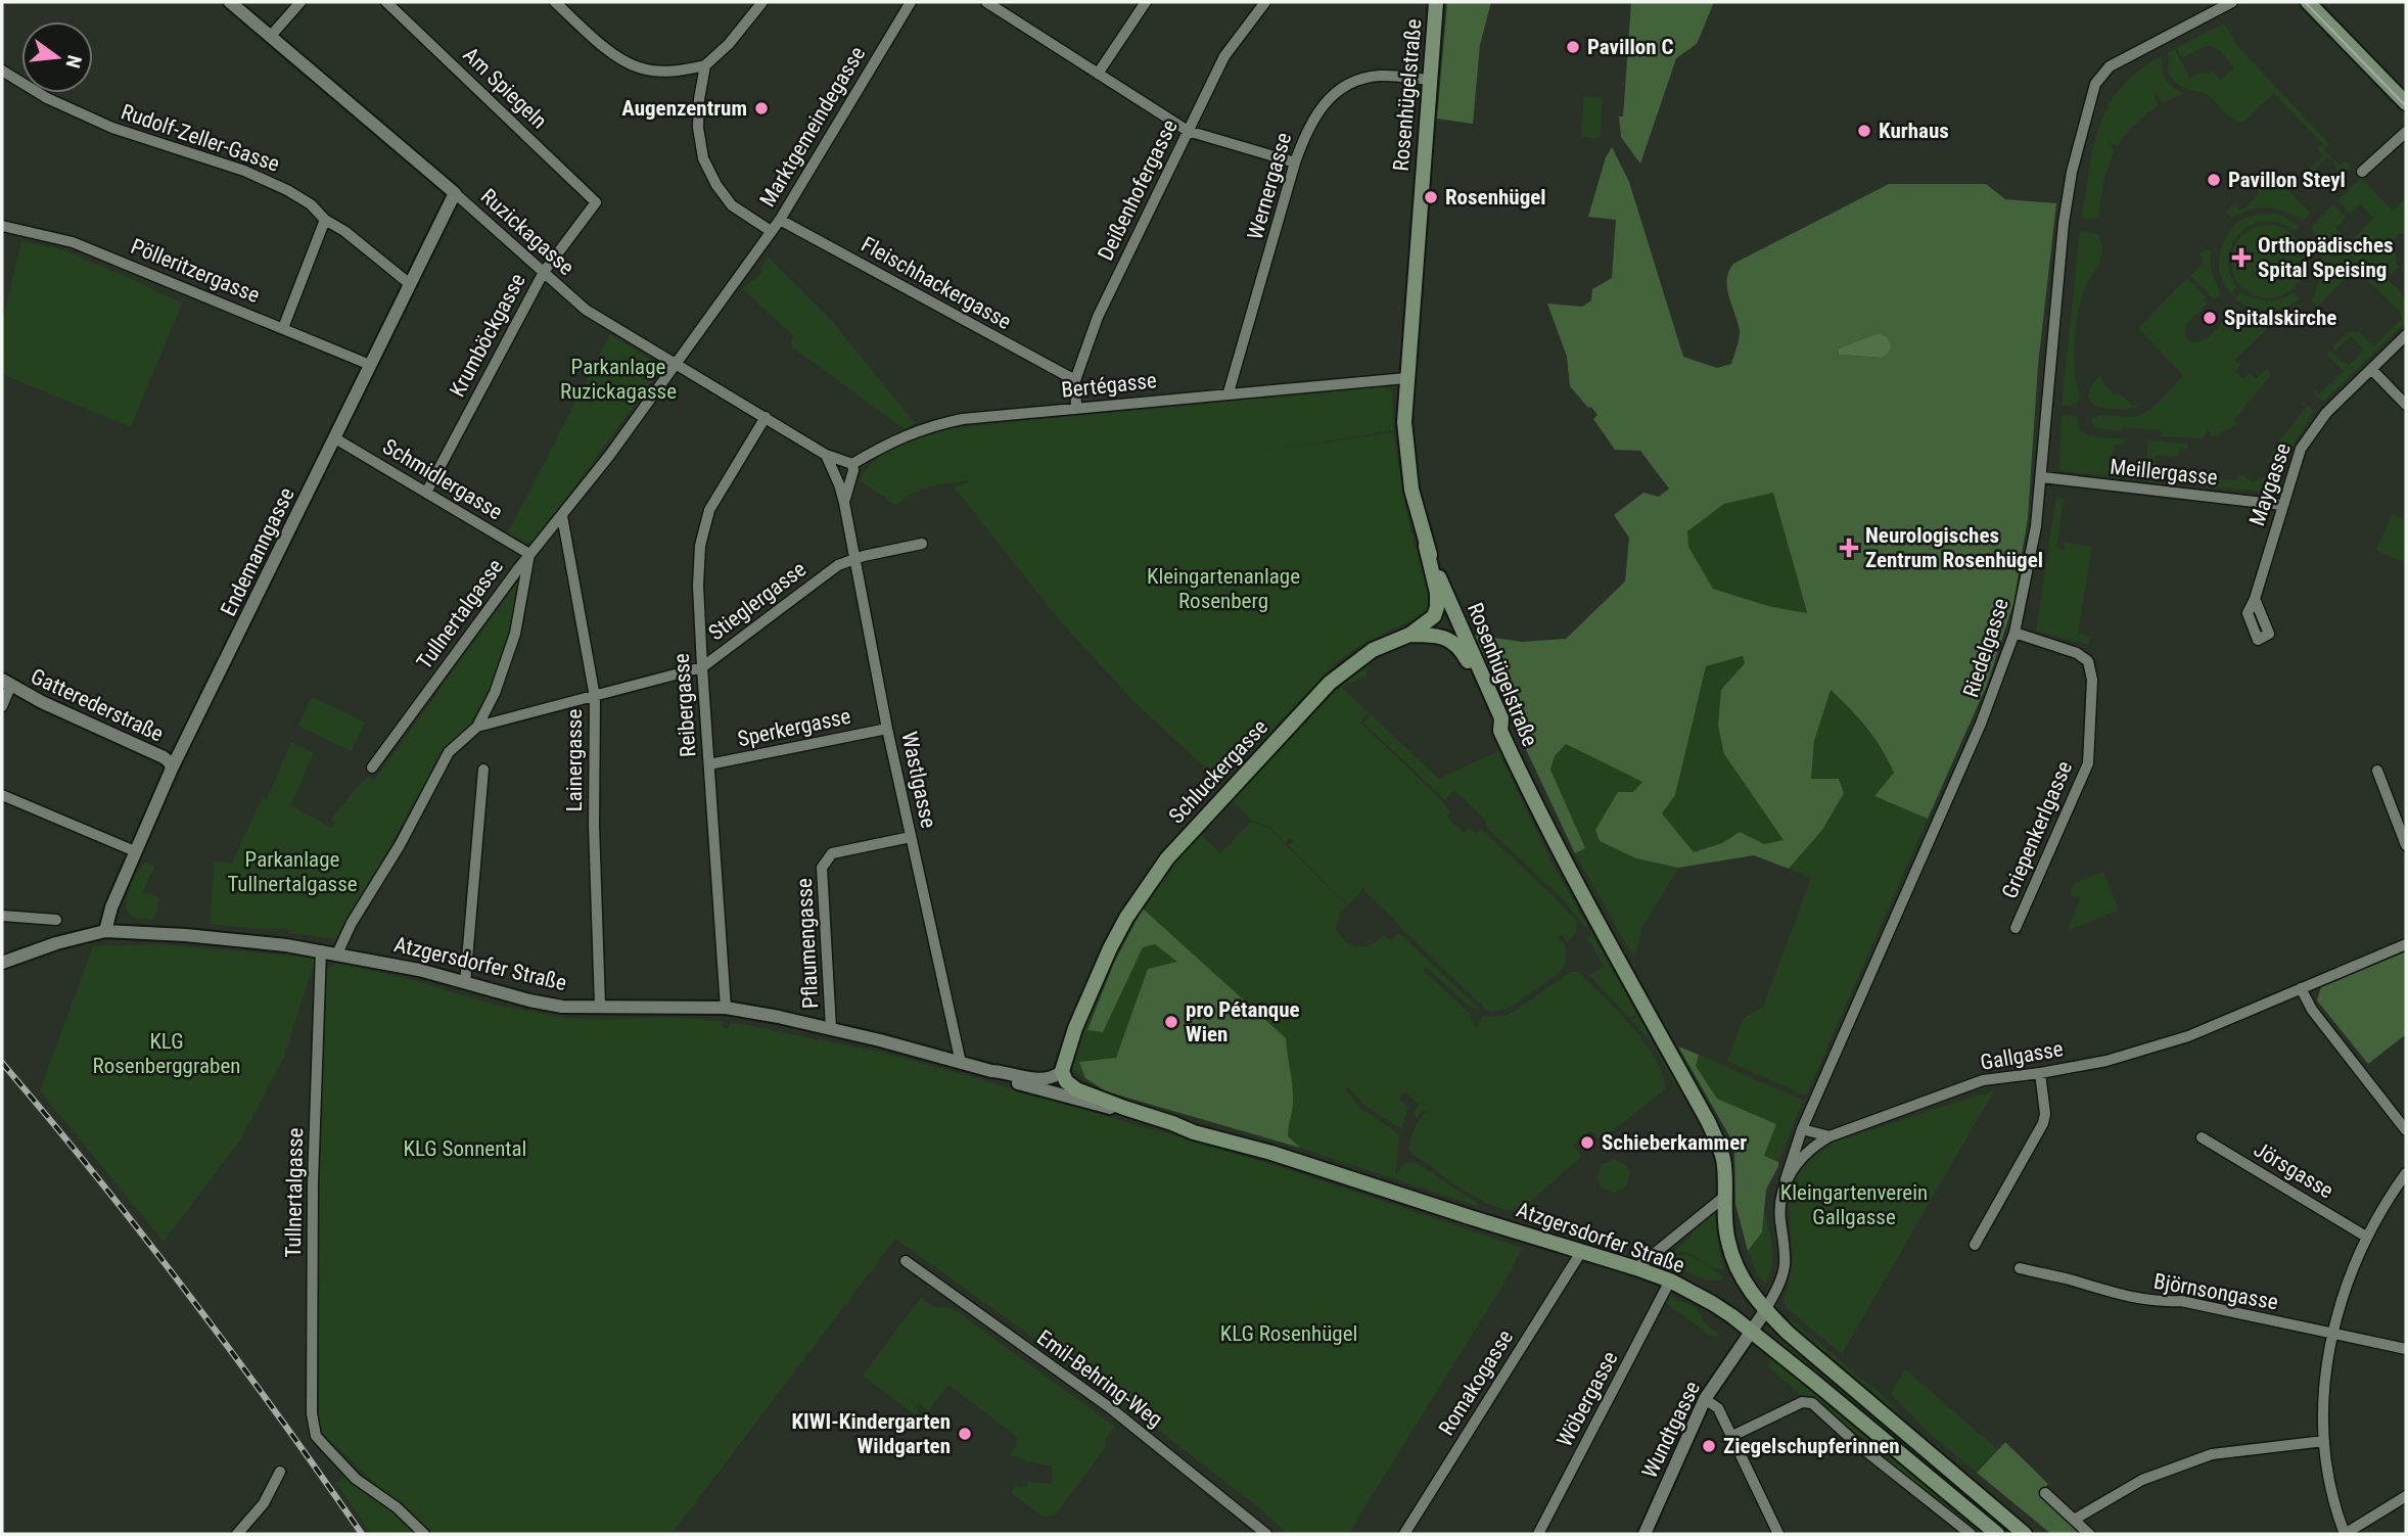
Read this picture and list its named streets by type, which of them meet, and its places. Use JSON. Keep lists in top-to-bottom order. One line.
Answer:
{"streets":{"main road":["Rosenhügelstraße","Schluckergasse","Atzgersdorfer Straße"],"street":["Am Spiegeln","Marktgemeindegasse","Rudolf-Zeller-Gasse","Wernergasse","Deißenhofergasse","Ruzickagasse","Pölleritzergasse","Fleischhackergasse","Krumböckgasse","Bertégasse","Meillergasse","Schmidlergasse","Maygasse","Endemanngasse","Stieglergasse","Tullnertalgasse","Riedelgasse","Gatterederstraße","Reibergasse","Sperkergasse","Lainergasse","Wastlgasse","Griepenkerlgasse","Pflaumengasse","Gallgasse","Jörsgasse","Björnsongasse","Emil-Behring-Weg","Romakogasse","Wöbergasse","Wundtgasse"]},"crossings":[["Am Spiegeln","Krumböckgasse"],["Rosenhügelstraße","Wernergasse"],["Rosenhügelstraße","Bertégasse"],["Rosenhügelstraße","Schluckergasse"],["Rosenhügelstraße","Gallgasse"],["Rosenhügelstraße","Wundtgasse"],["Marktgemeindegasse","Fleischhackergasse"],["Marktgemeindegasse","Tullnertalgasse"],["Rudolf-Zeller-Gasse","Endemanngasse"],["Wernergasse","Bertégasse"],["Deißenhofergasse","Fleischhackergasse"],["Deißenhofergasse","Bertégasse"],["Ruzickagasse","Krumböckgasse"],["Ruzickagasse","Endemanngasse"],["Ruzickagasse","Tullnertalgasse"],["Ruzickagasse","Reibergasse"],["Ruzickagasse","Wastlgasse"],["Pölleritzergasse","Endemanngasse"],["Krumböckgasse","Schmidlergasse"],["Bertégasse","Wastlgasse"],["Meillergasse","Maygasse"],["Meillergasse","Riedelgasse"],["Schmidlergasse","Endemanngasse"],["Schmidlergasse","Tullnertalgasse"],["Endemanngasse","Gatterederstraße"],["Endemanngasse","Atzgersdorfer Straße"],["Stieglergasse","Tullnertalgasse"],["Stieglergasse","Reibergasse"],["Stieglergasse","Lainergasse"],["Stieglergasse","Wastlgasse"],["Tullnertalgasse","Lainergasse"],["Tullnertalgasse","Atzgersdorfer Straße"],["Riedelgasse","Griepenkerlgasse"],["Riedelgasse","Gallgasse"],["Reibergasse","Sperkergasse"],["Reibergasse","Atzgersdorfer Straße"],["Sperkergasse","Wastlgasse"],["Lainergasse","Atzgersdorfer Straße"],["Schluckergasse","Atzgersdorfer Straße"],["Wastlgasse","Pflaumengasse"],["Wastlgasse","Atzgersdorfer Straße"],["Pflaumengasse","Atzgersdorfer Straße"],["Atzgersdorfer Straße","Romakogasse"],["Atzgersdorfer Straße","Wöbergasse"],["Atzgersdorfer Straße","Wundtgasse"],["Gallgasse","Wundtgasse"]],"parks":["Parkanlage Ruzickagasse","Kleingartenanlage Rosenberg","Parkanlage Tullnertalgasse","KLG Rosenberggraben","KLG Sonnental","Kleingartenverein Gallgasse","KLG Rosenhügel"],"places":{"other":["Pavillon C","Augenzentrum","Kurhaus","Pavillon Steyl","Rosenhügel","Spitalskirche","pro Pétanque Wien","Schieberkammer","KIWI-Kindergarten Wildgarten","Ziegelschupferinnen"],"health":["Orthopädisches Spital Speising","Neurologisches Zentrum Rosenhügel"]},"north":"right"}
